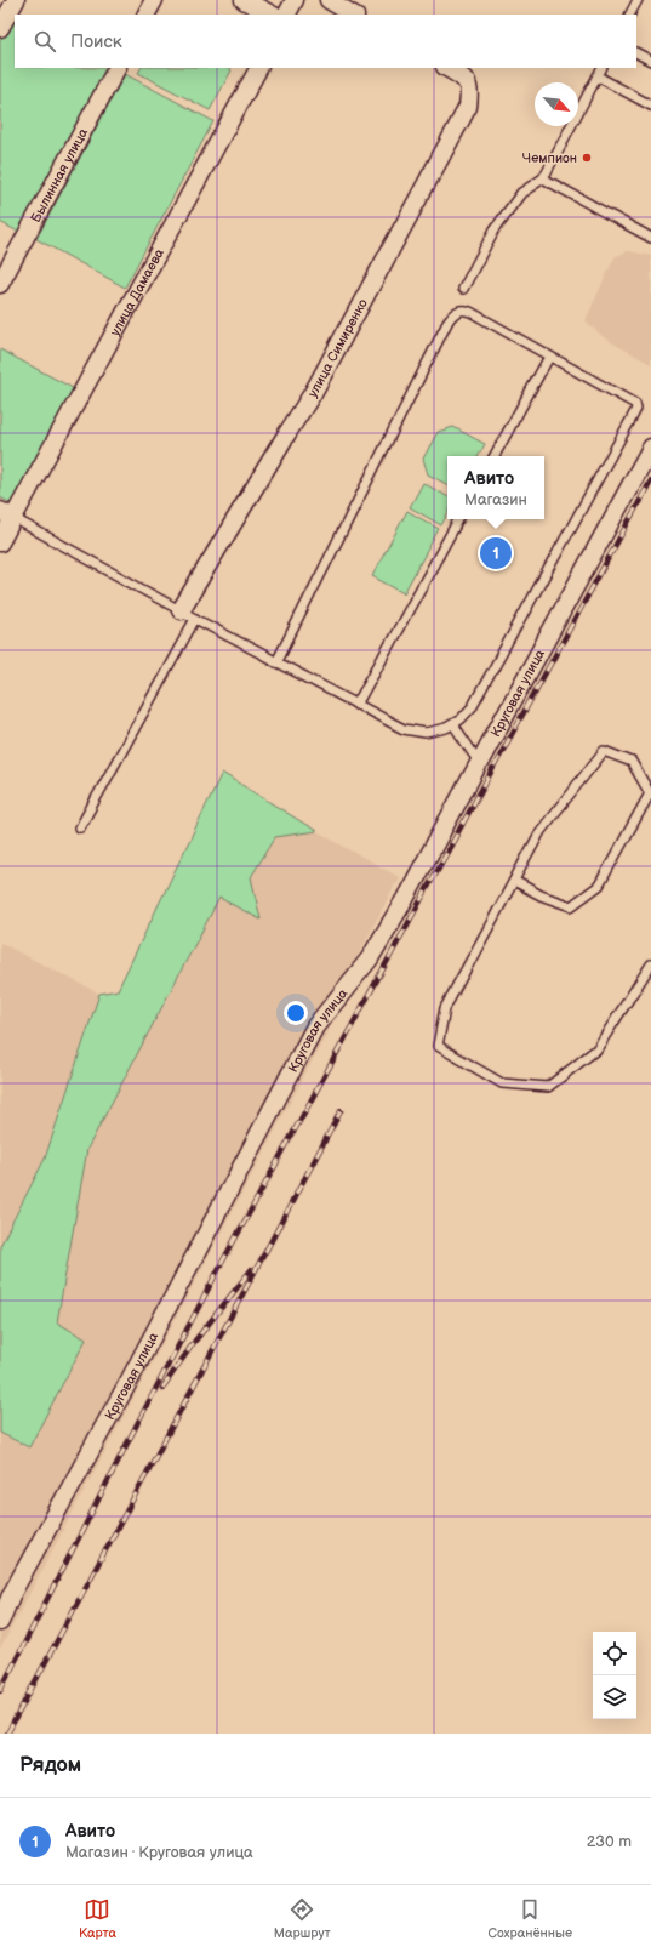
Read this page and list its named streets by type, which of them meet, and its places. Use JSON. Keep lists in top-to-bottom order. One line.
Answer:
{"streets":{"street":["Былинная улица","улица Дамаева","улица Симиренко","Круговая улица"]},"places":["Чемпион"],"north":"bottom right","page":{"search":"Поиск","popup":["Авито","Магазин"],"pins":"1","heading":"Рядом","list":[{"mark":"1","name":"Авито","note":"Магазин · Круговая улица","value":"230 m"}],"nav":["Карта","Маршрут","Сохранённые"]}}
